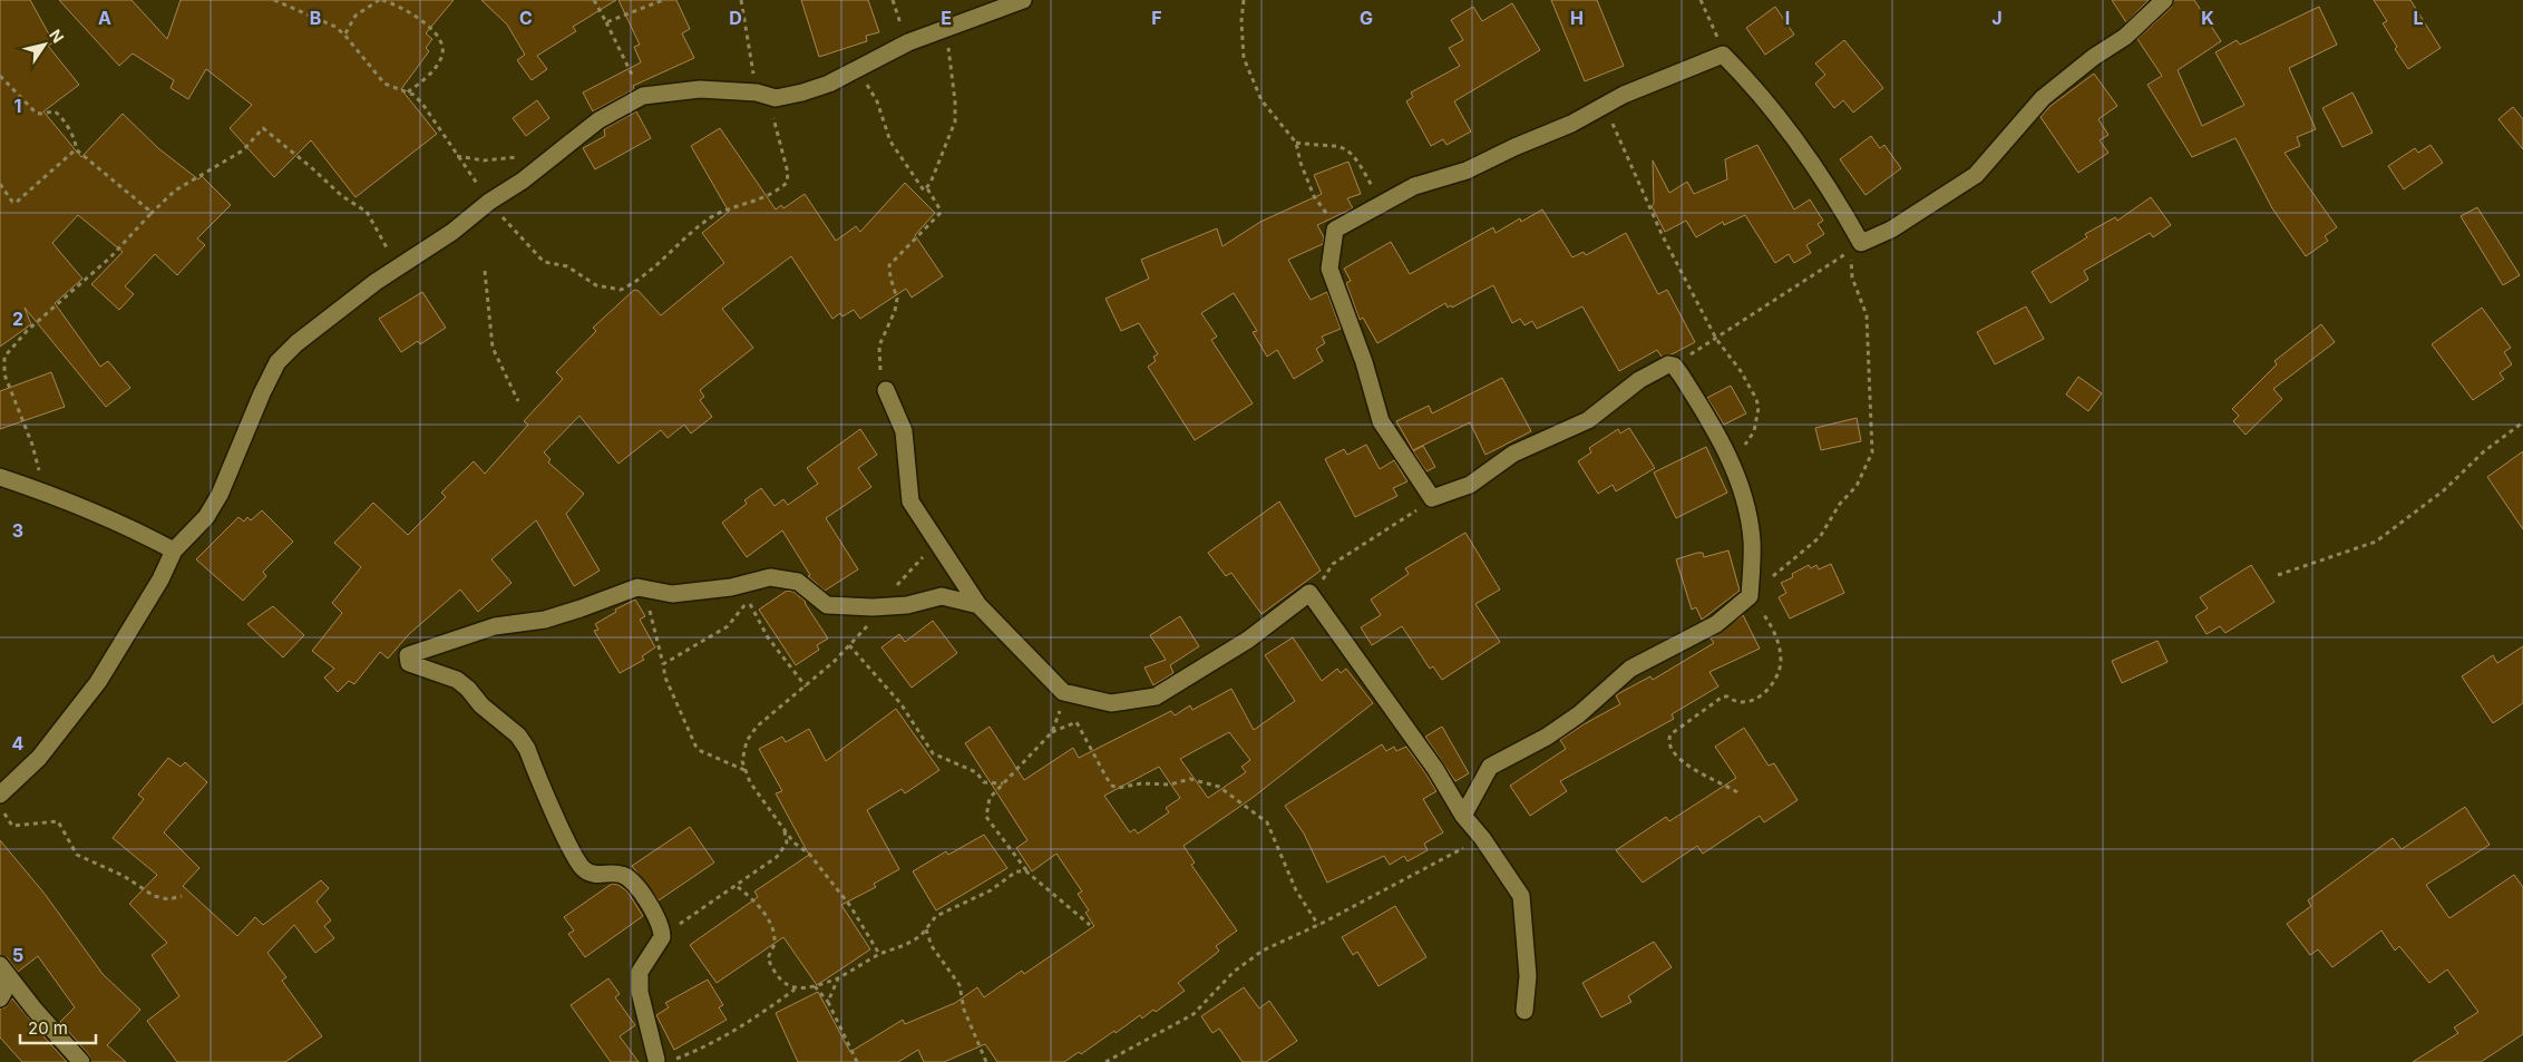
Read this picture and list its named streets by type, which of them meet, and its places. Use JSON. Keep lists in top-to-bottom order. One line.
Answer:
{"scale_bar":"20 m","north":"top right","grid":{"columns":["A","B","C","D","E","F","G","H","I","J","K","L"],"rows":["1","2","3","4","5"]}}
